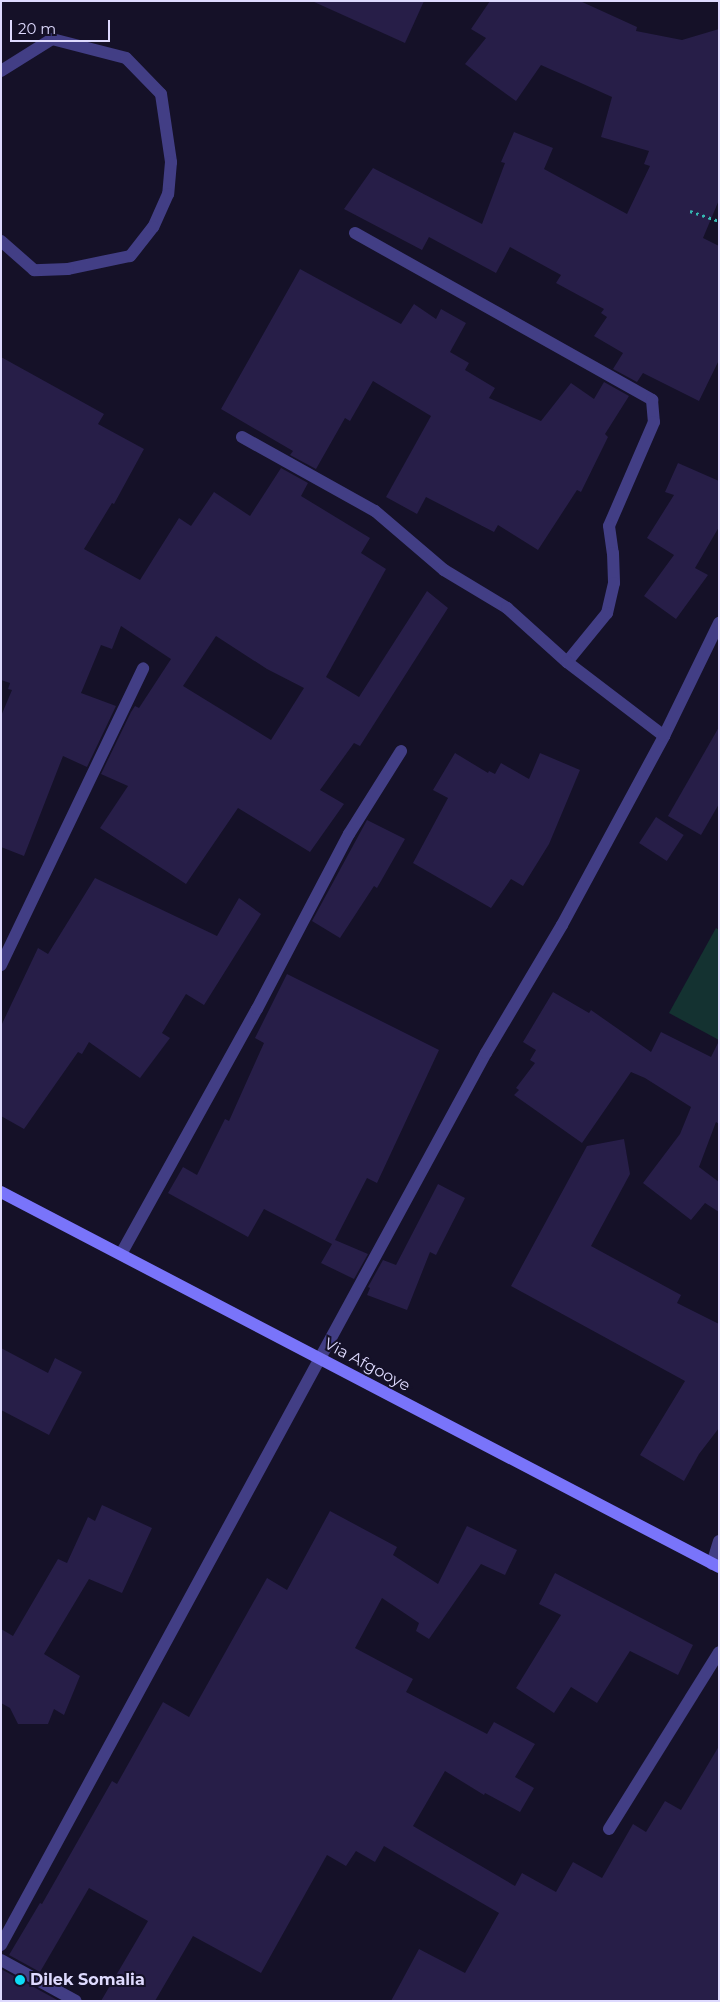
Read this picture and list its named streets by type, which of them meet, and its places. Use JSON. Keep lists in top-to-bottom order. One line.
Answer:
{"streets":{"main road":["Via Afgooye"]},"places":["Dilek Somalia"],"scale_bar":"20 m"}
